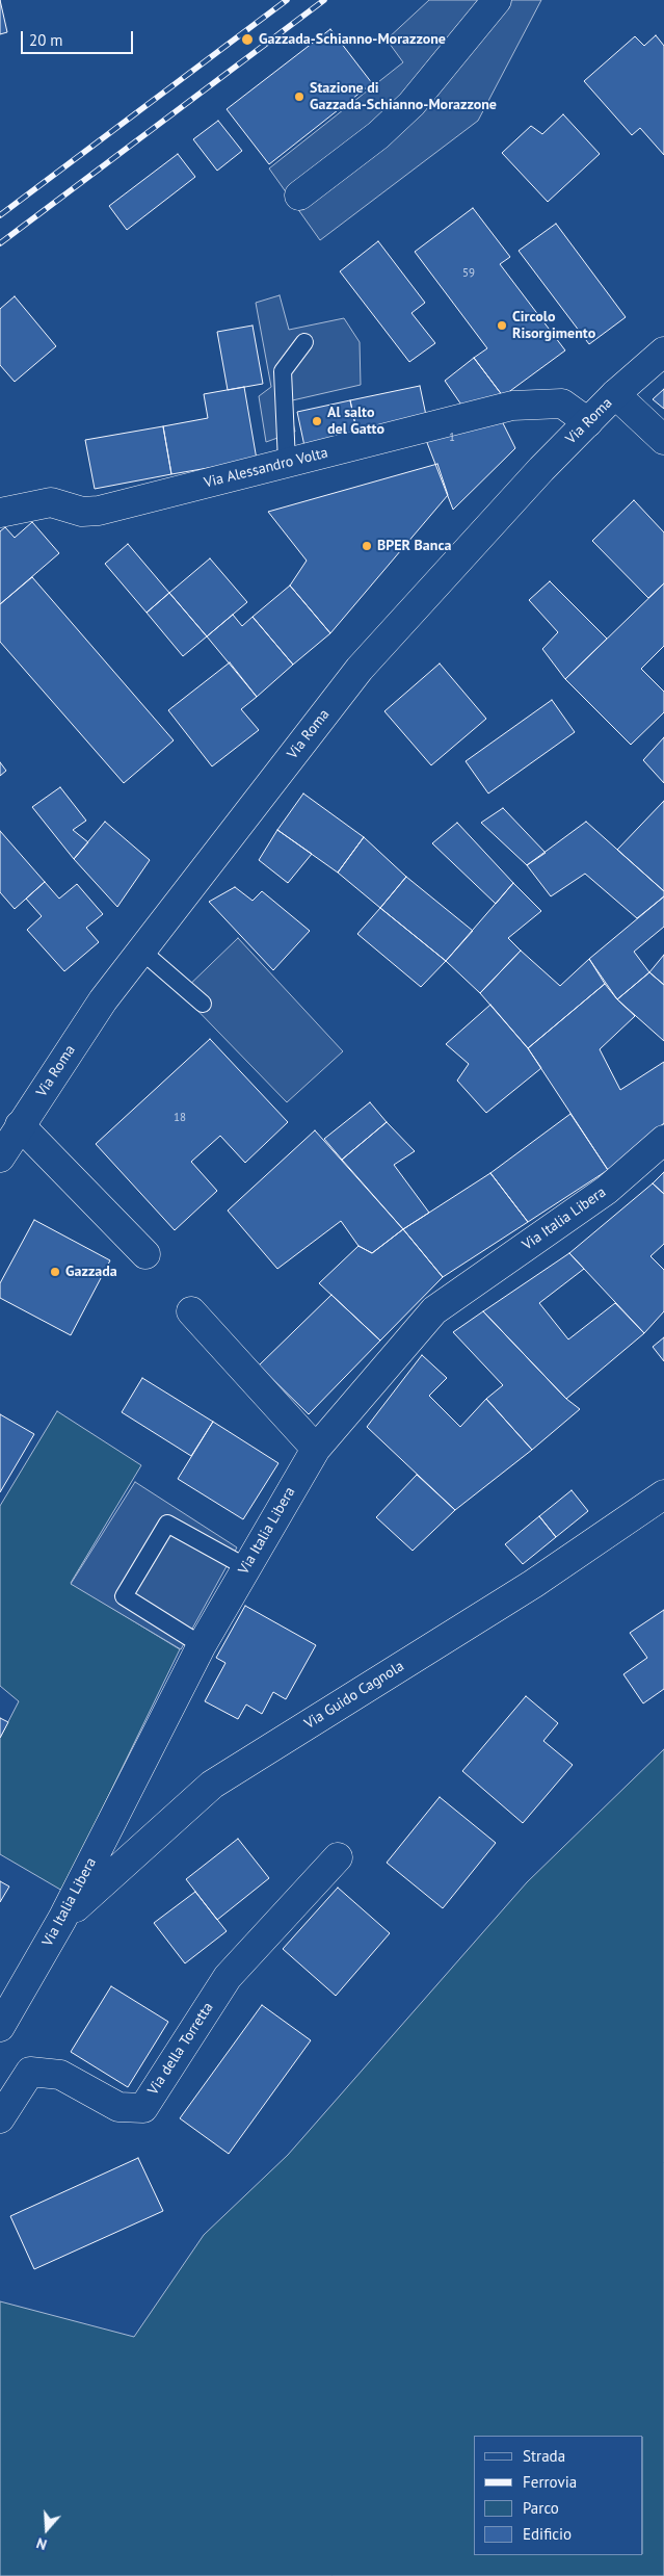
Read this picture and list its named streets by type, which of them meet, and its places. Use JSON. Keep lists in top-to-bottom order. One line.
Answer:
{"streets":{"street":["Via Roma","Via Alessandro Volta","Via Italia Libera","Via Guido Cagnola","Via della Torretta"]},"crossings":[["Via Roma","Via Alessandro Volta"],["Via Italia Libera","Via Guido Cagnola"]],"places":["Gazzada-Schianno-Morazzone","Stazione di Gazzada-Schianno-Morazzone","Circolo Risorgimento","Al salto del Gatto","BPER Banca","Gazzada"],"house_numbers":["59","1","18"],"legend":["Strada","Ferrovia","Parco","Edificio"],"scale_bar":"20 m","north":"bottom"}
